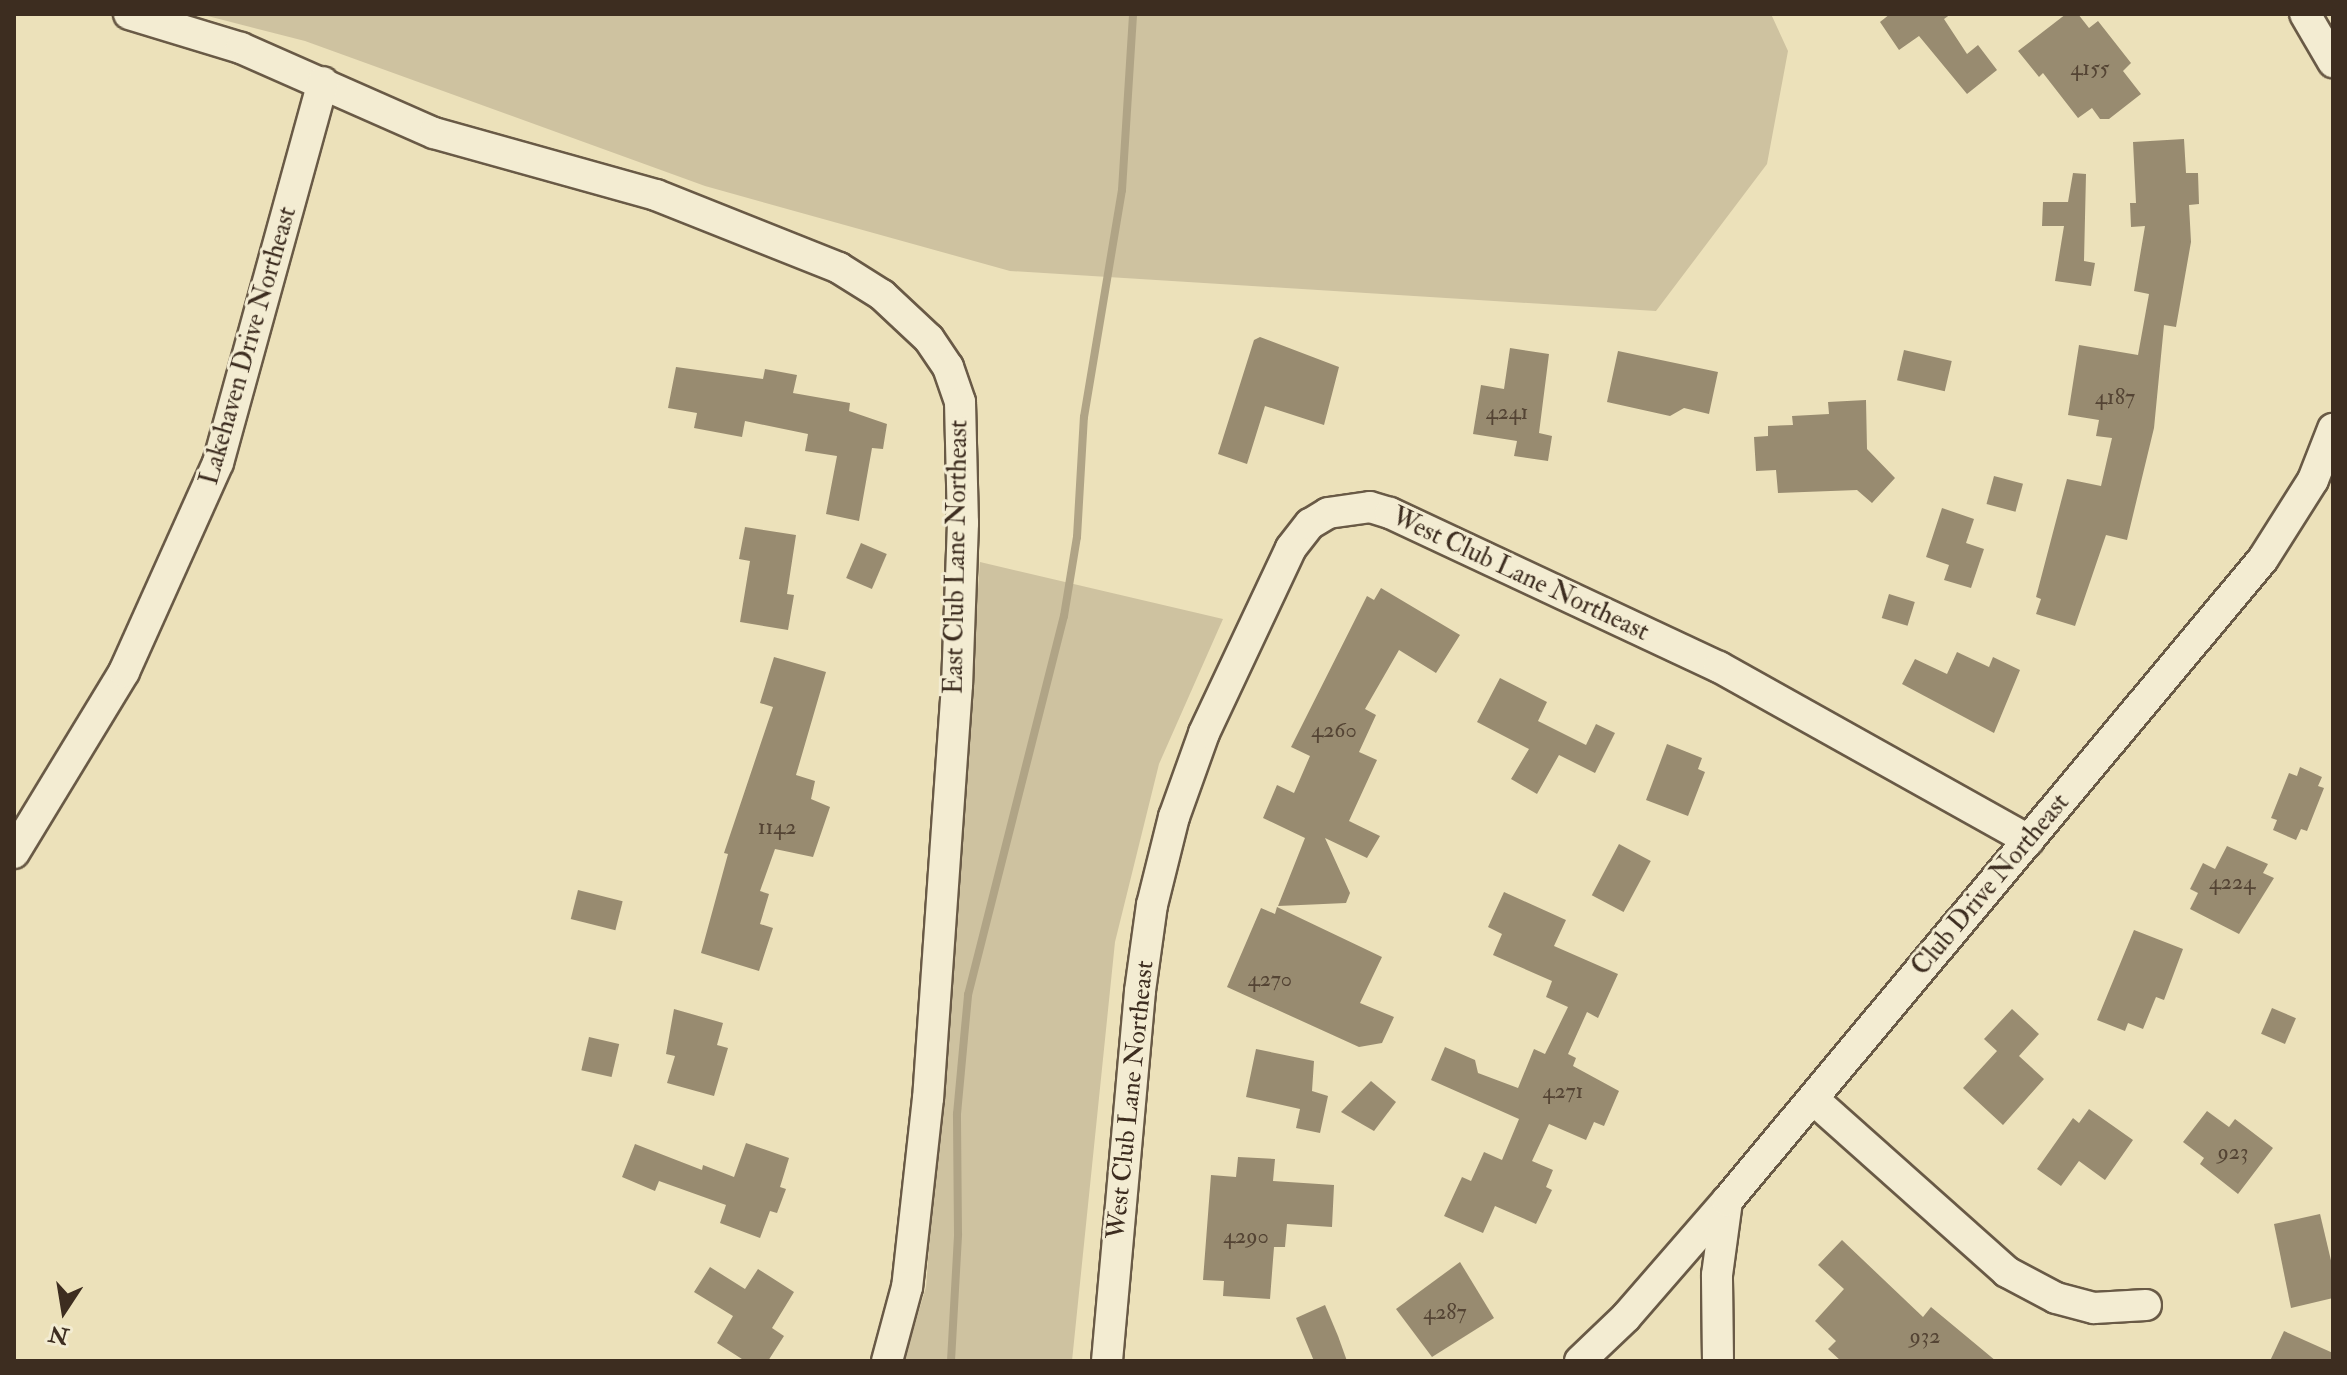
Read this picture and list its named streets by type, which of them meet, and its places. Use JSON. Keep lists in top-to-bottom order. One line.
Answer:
{"streets":{"street":["Lakehaven Drive Northeast","East Club Lane Northeast","West Club Lane Northeast","Club Drive Northeast"]},"crossings":[["Lakehaven Drive Northeast","East Club Lane Northeast"],["West Club Lane Northeast","Club Drive Northeast"]],"house_numbers":["4155","4187","4241","4260","1142","4224","4270","4271","923","4290","4287","932"],"north":"bottom"}
